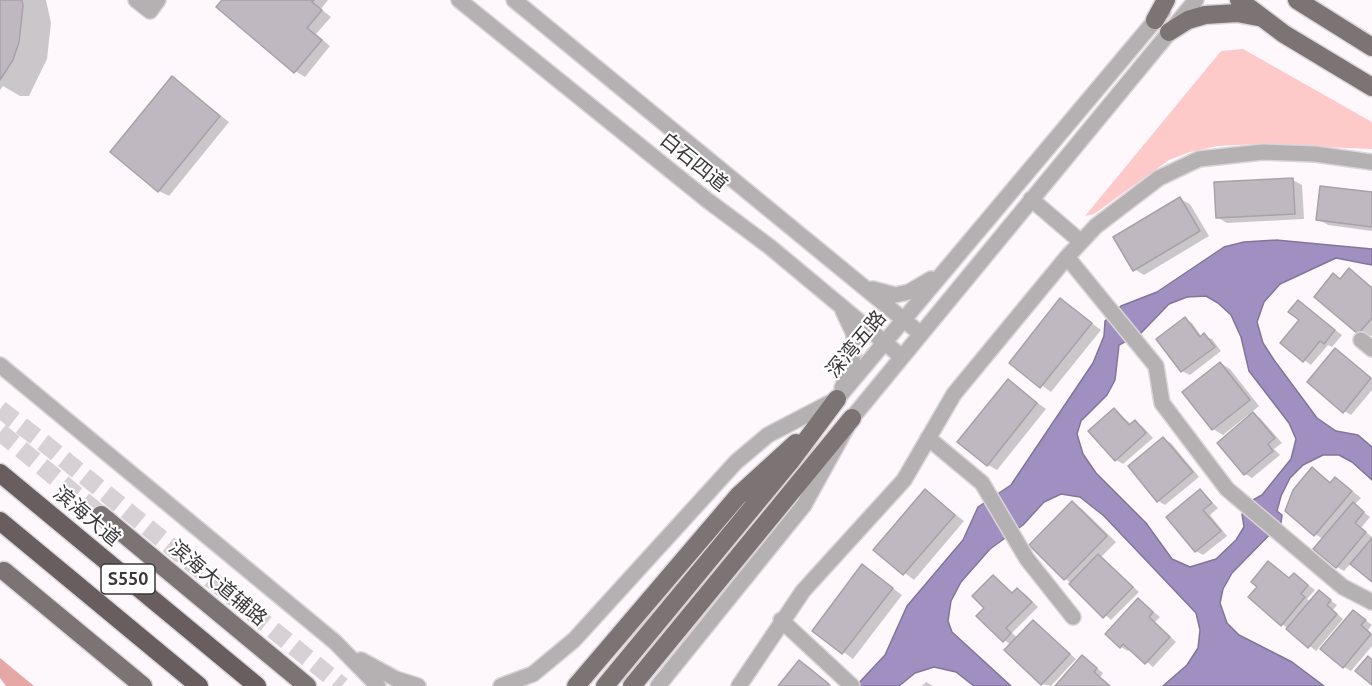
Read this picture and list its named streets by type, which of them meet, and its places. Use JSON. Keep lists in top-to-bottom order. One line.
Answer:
{"streets":{"highway":["滨海大道","S550"],"main road":["滨海大道辅路"],"street":["白石四道","深湾五路"]},"crossings":[["白石四道","深湾五路"]]}
